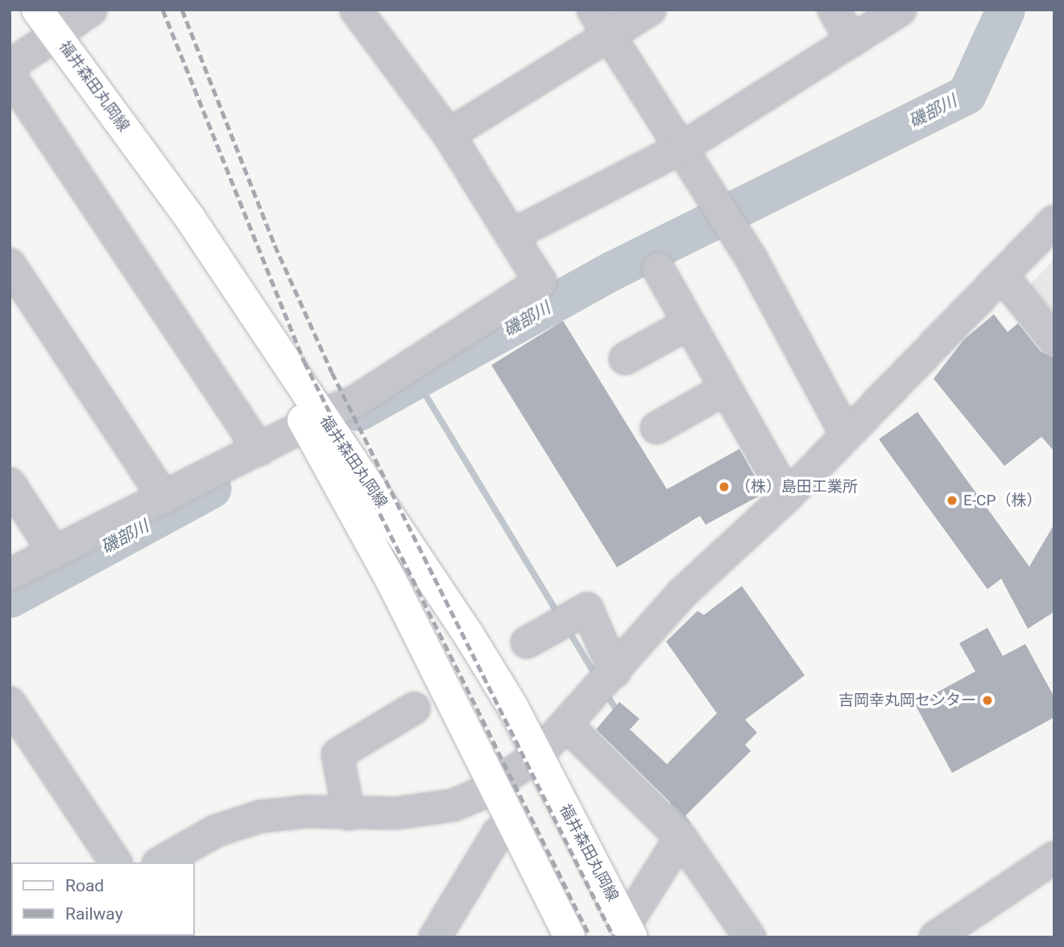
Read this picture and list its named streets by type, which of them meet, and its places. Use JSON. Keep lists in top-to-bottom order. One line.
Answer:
{"streets":{"main road":["福井森田丸岡線"]},"water":["磯部川"],"places":["（株）島田工業所","E-CP（株）","吉岡幸丸岡センター"],"legend":["Road","Railway"]}
